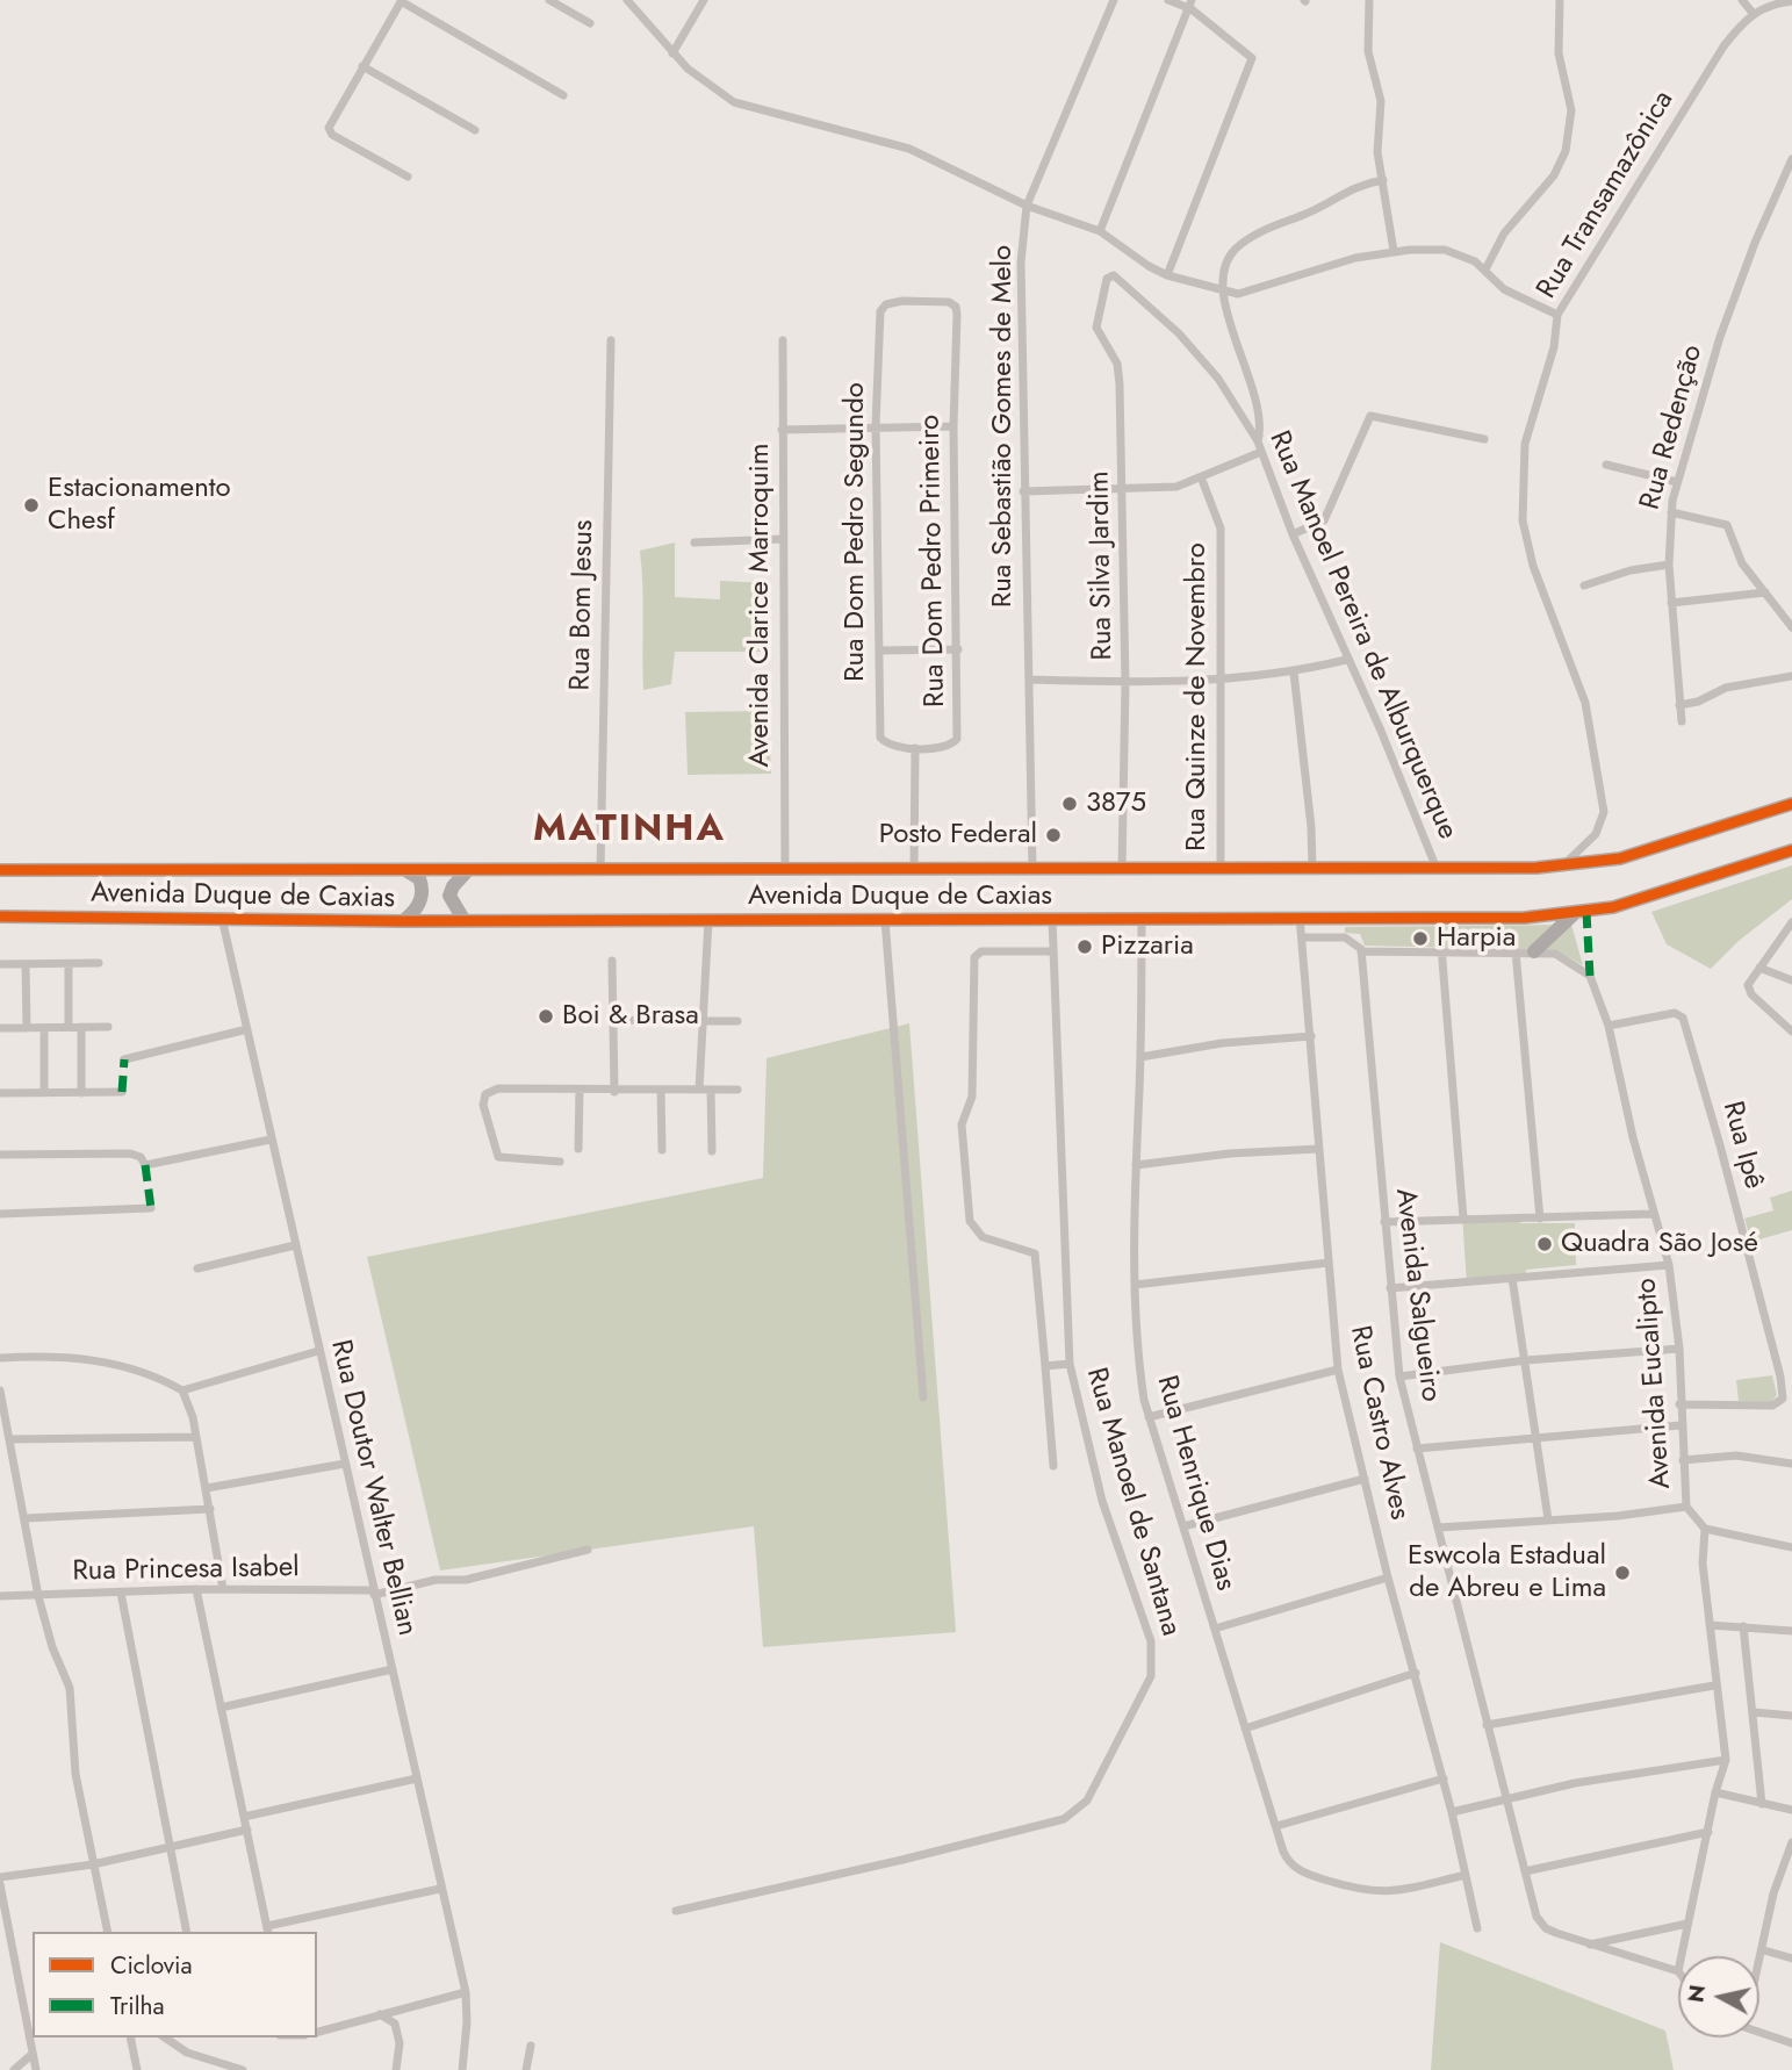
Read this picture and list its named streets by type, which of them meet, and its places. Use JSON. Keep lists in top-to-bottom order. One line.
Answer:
{"streets":{"highway":["Avenida Duque de Caxias"],"street":["Rua Transamazônica","Rua Sebastião Gomes de Melo","Rua Redenção","Rua Dom Pedro Segundo","Rua Dom Pedro Primeiro","Rua Silva Jardim","Rua Bom Jesus","Avenida Clarice Marroquim","Rua Manoel Pereira de Alburquerque","Rua Quinze de Novembro","Rua Ipê","Avenida Salgueiro","Avenida Eucalipto","Rua Castro Alves","Rua Henrique Dias","Rua Doutor Walter Bellian","Rua Manoel de Santana","Rua Princesa Isabel"]},"crossings":[["Rua Transamazônica","Avenida Duque de Caxias"],["Rua Sebastião Gomes de Melo","Avenida Duque de Caxias"],["Rua Dom Pedro Segundo","Rua Dom Pedro Primeiro"],["Rua Silva Jardim","Rua Manoel Pereira de Alburquerque"],["Rua Silva Jardim","Avenida Duque de Caxias"],["Rua Bom Jesus","Avenida Duque de Caxias"],["Avenida Clarice Marroquim","Avenida Duque de Caxias"],["Rua Manoel Pereira de Alburquerque","Avenida Duque de Caxias"],["Rua Quinze de Novembro","Avenida Duque de Caxias"],["Avenida Duque de Caxias","Rua Castro Alves"],["Avenida Duque de Caxias","Rua Henrique Dias"],["Avenida Duque de Caxias","Rua Doutor Walter Bellian"],["Avenida Duque de Caxias","Rua Manoel de Santana"],["Rua Ipê","Avenida Eucalipto"],["Avenida Salgueiro","Avenida Eucalipto"],["Rua Castro Alves","Rua Henrique Dias"],["Rua Doutor Walter Bellian","Rua Princesa Isabel"]],"districts":["MATINHA"],"places":["Estacionamento Chesf","3875","Posto Federal","Harpia","Pizzaria","Boi & Brasa","Quadra São José","Eswcola Estadual de Abreu e Lima"],"legend":["Ciclovia","Trilha"],"north":"left"}
